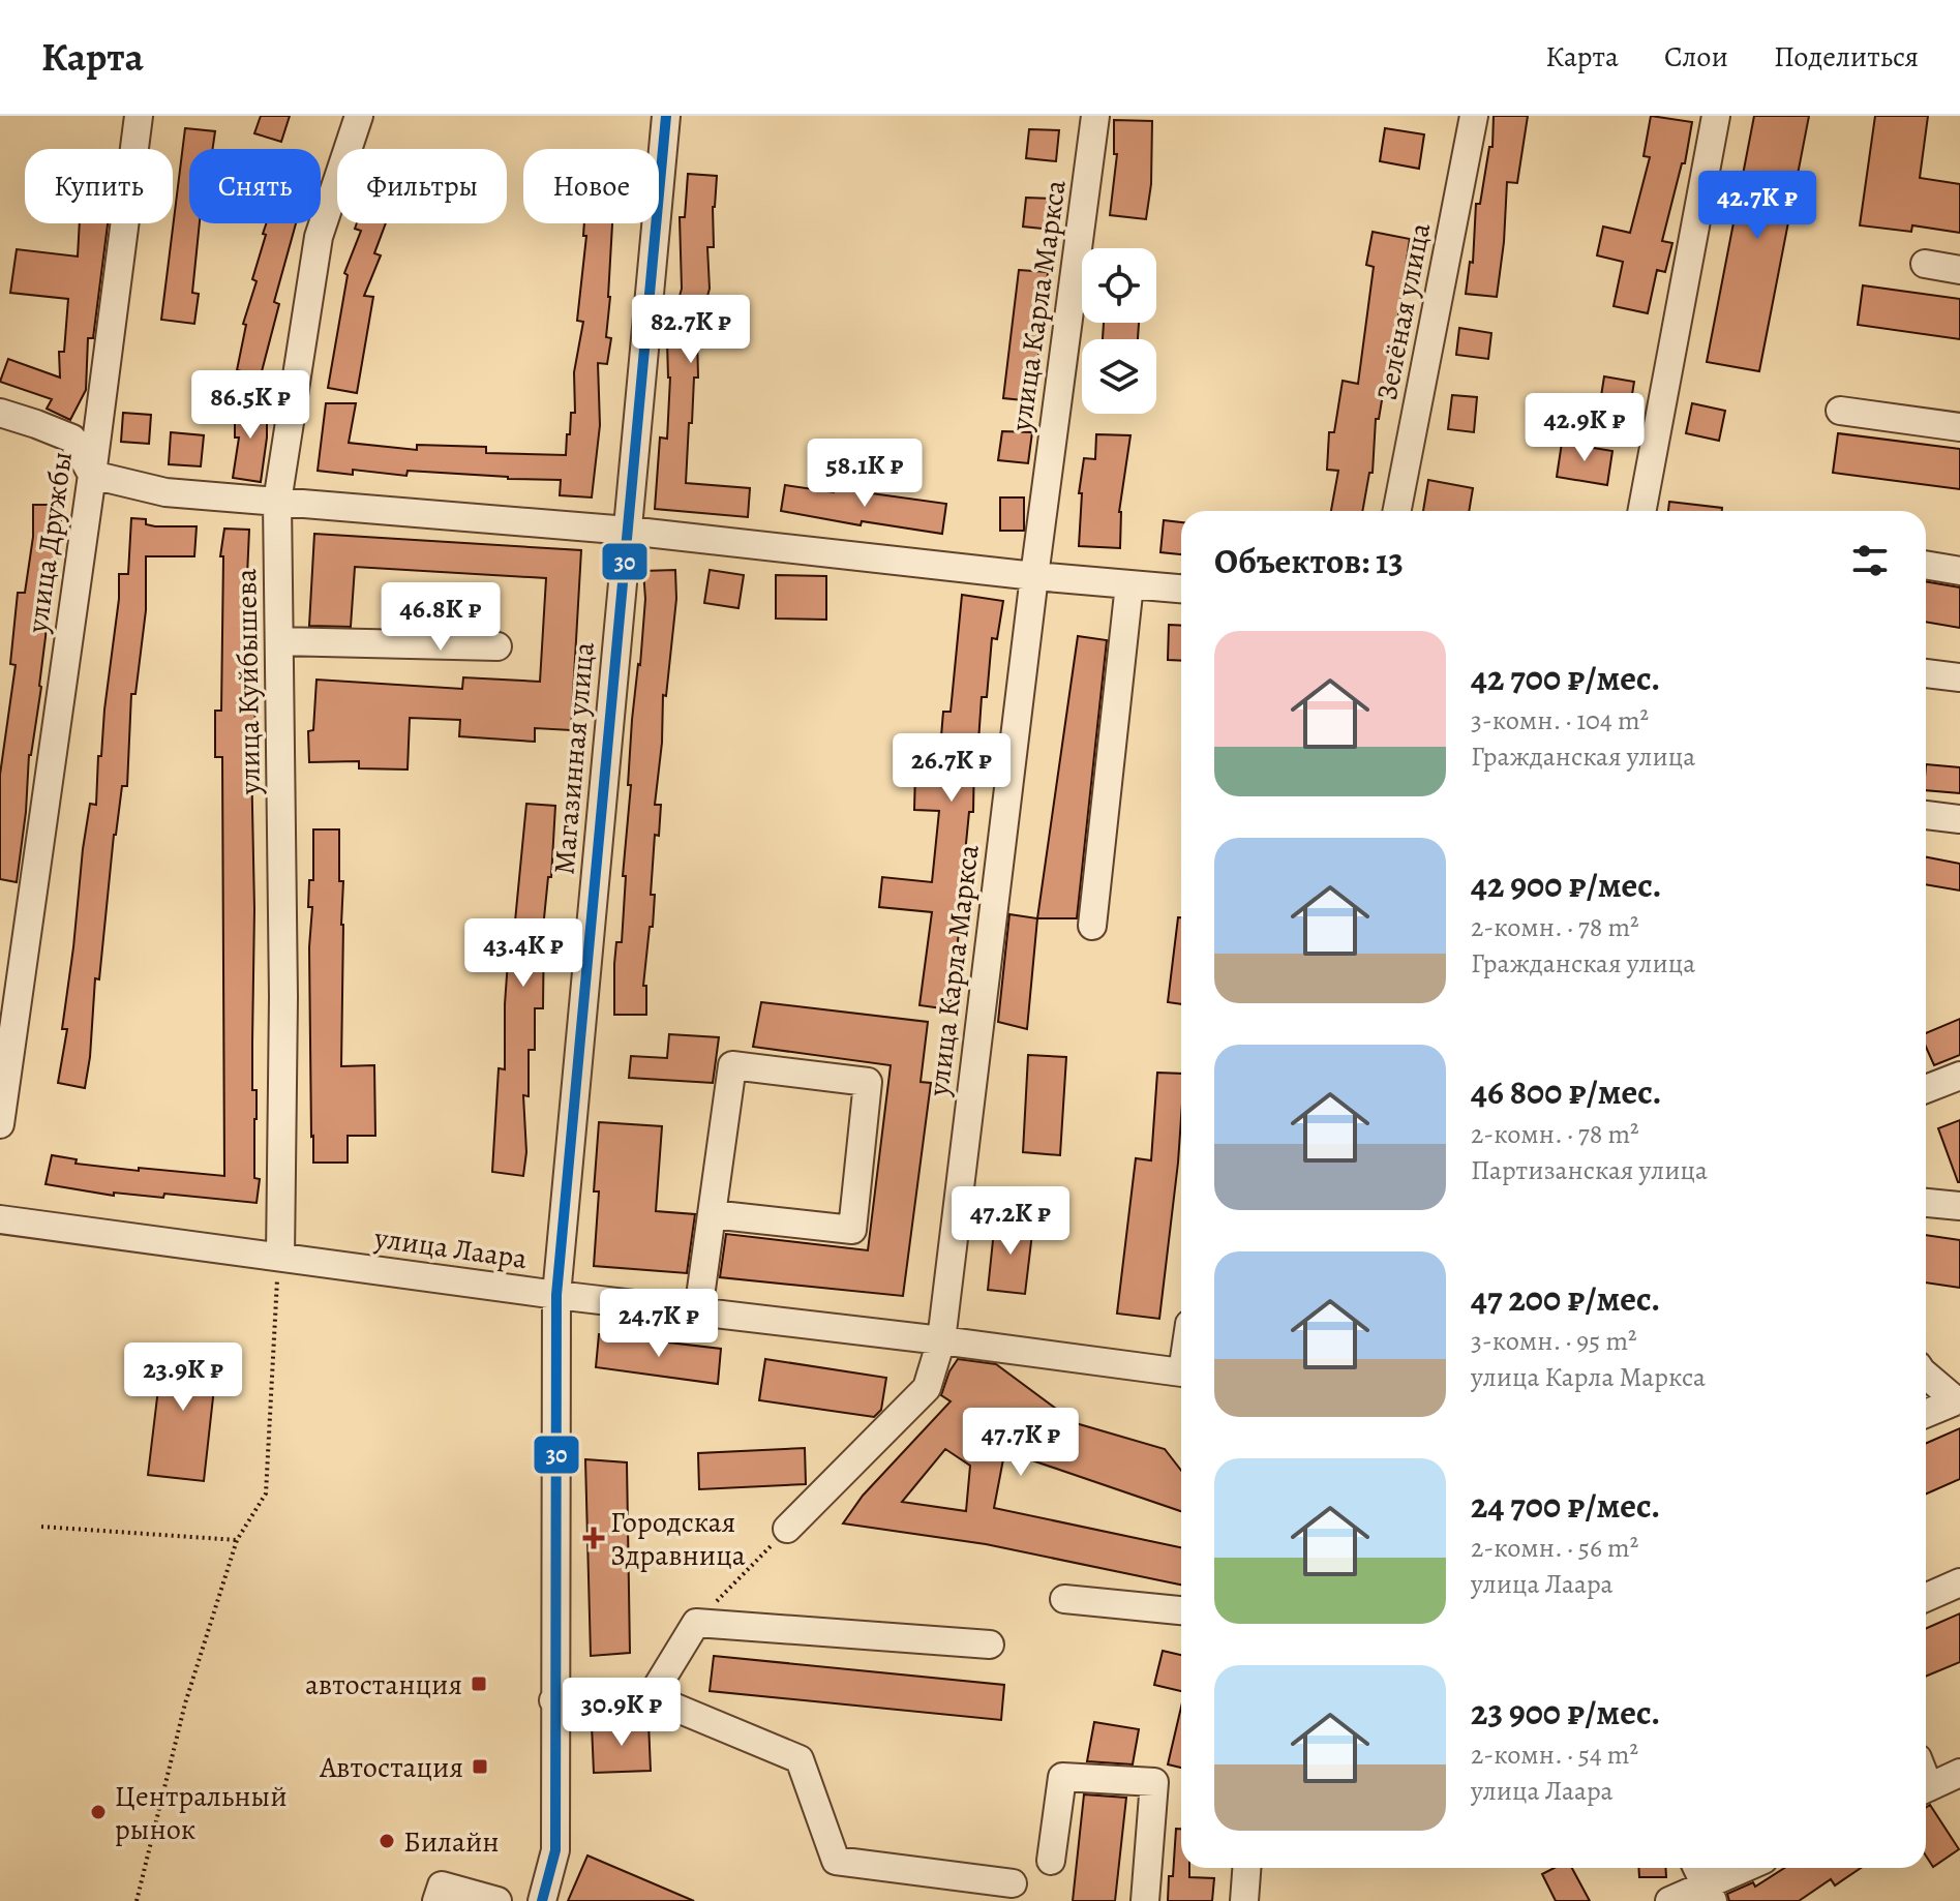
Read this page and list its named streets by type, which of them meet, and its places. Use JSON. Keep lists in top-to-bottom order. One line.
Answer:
{"streets":{"street":["улица Карла Маркса","Зелёная улица","улица Дружбы","улица Куйбышева","Магазинная улица","улица Лаара"]},"crossings":[["улица Карла Маркса","улица Лаара"],["улица Куйбышева","улица Лаара"],["Магазинная улица","улица Лаара"]],"places":{"health":["Городская Здравница"],"transit":["автостанция","Автостация"],"other":["Центральный рынок","Билайн"]},"lines":["transit line 30"],"page":{"header":"Карта","nav":["Карта","Слои","Поделиться"],"chip":["Купить","Снять","Фильтры","Новое"],"price":["42.7K ₽","82.7K ₽","86.5K ₽","42.9K ₽","58.1K ₽","46.8K ₽","26.7K ₽","43.4K ₽","47.2K ₽","24.7K ₽","23.9K ₽","47.7K ₽","30.9K ₽"],"heading":"Объектов: 13","list":[{"name":"42 700 ₽/мес.","note":"3-комн. · 104 m² · Гражданская улица"},{"name":"42 900 ₽/мес.","note":"2-комн. · 78 m² · Гражданская улица"},{"name":"46 800 ₽/мес.","note":"2-комн. · 78 m² · Партизанская улица"},{"name":"47 200 ₽/мес.","note":"3-комн. · 95 m² · улица Карла Маркса"},{"name":"24 700 ₽/мес.","note":"2-комн. · 56 m² · улица Лаара"},{"name":"23 900 ₽/мес.","note":"2-комн. · 54 m² · улица Лаара"}]}}
